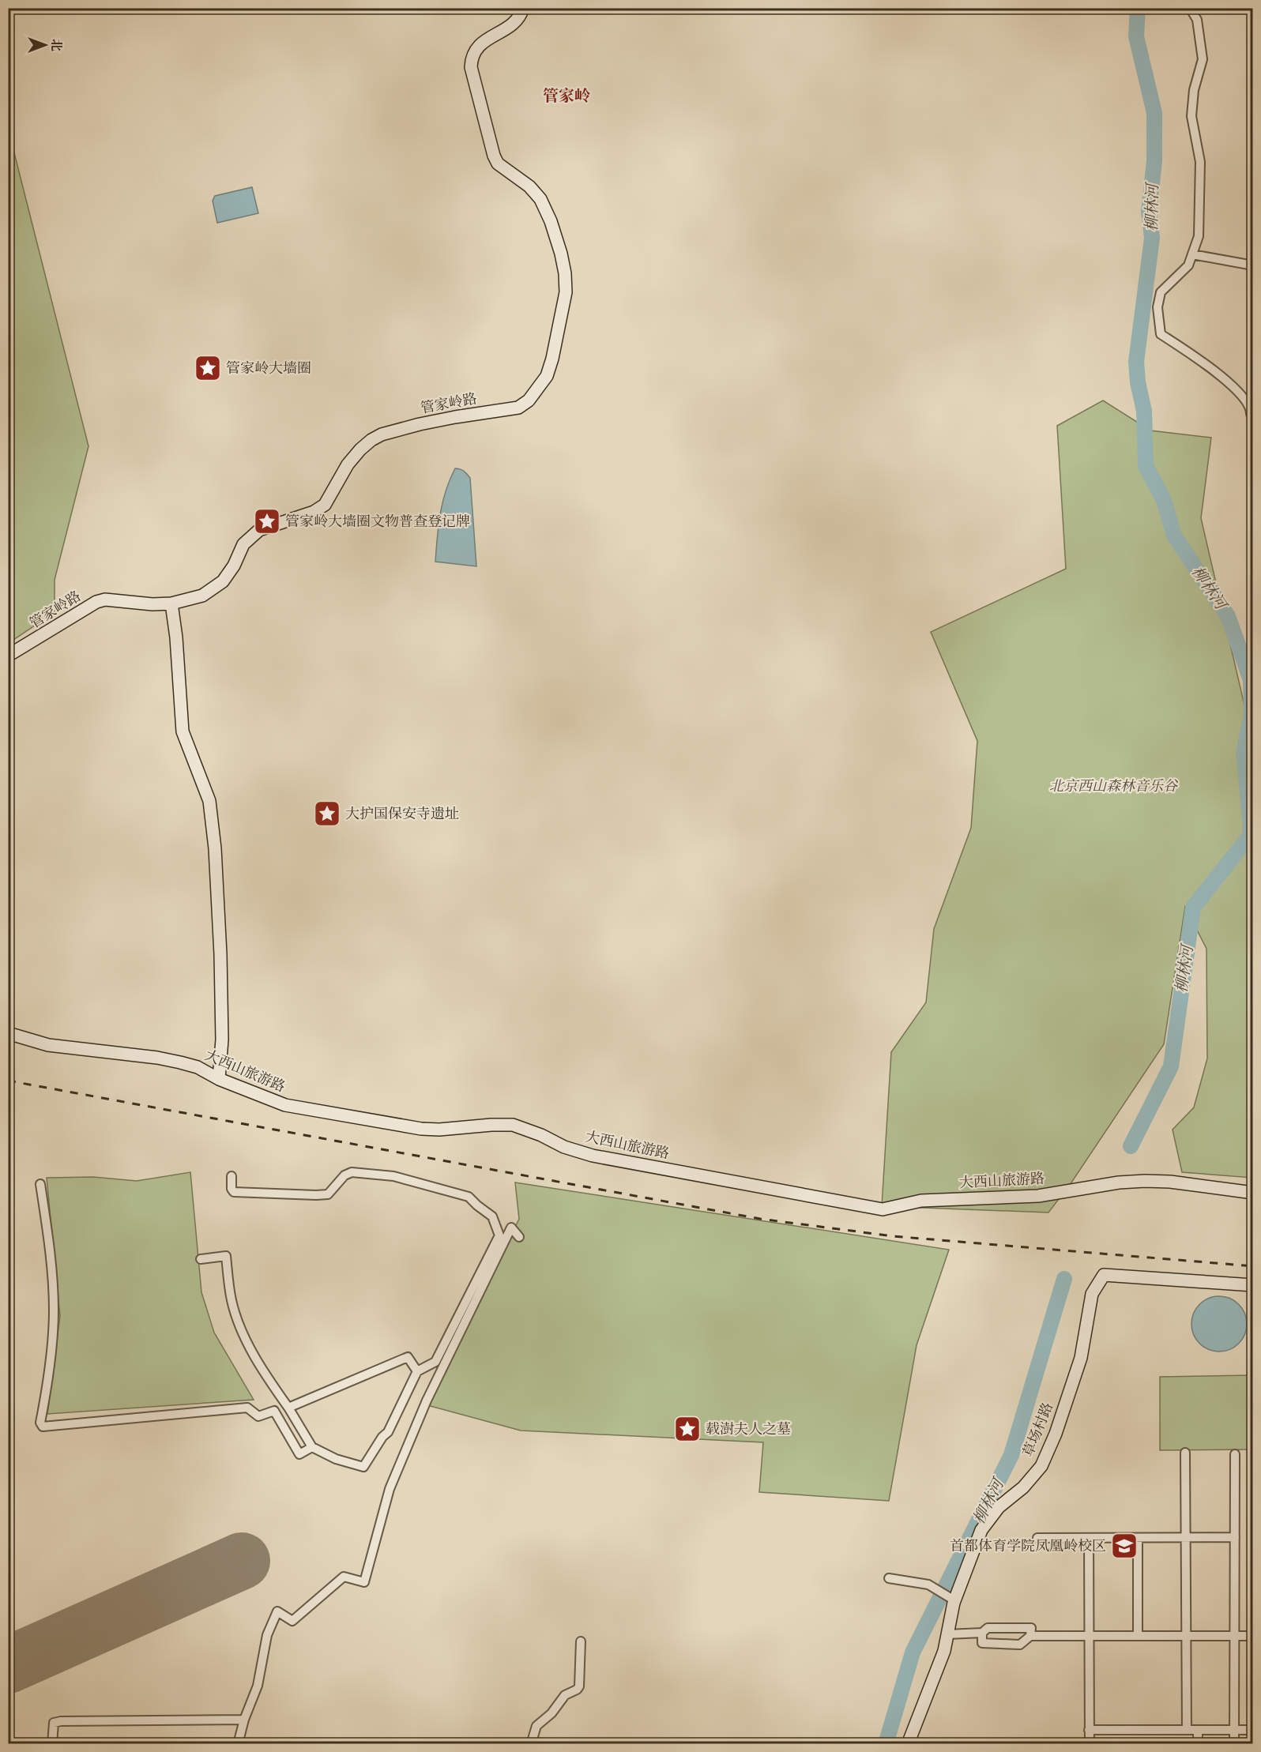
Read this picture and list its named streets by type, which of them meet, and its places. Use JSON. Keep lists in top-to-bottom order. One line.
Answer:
{"streets":{"street":["管家岭路","大西山旅游路","草场村路"]},"districts":["管家岭"],"water":["柳林河"],"parks":["北京西山森林音乐谷"],"places":{"place":["管家岭大墙圈","管家岭大墙圈文物普查登记牌","大护国保安寺遗址","载澍夫人之墓"],"school or university":["首都体育学院凤凰岭校区"]},"north":"right"}
